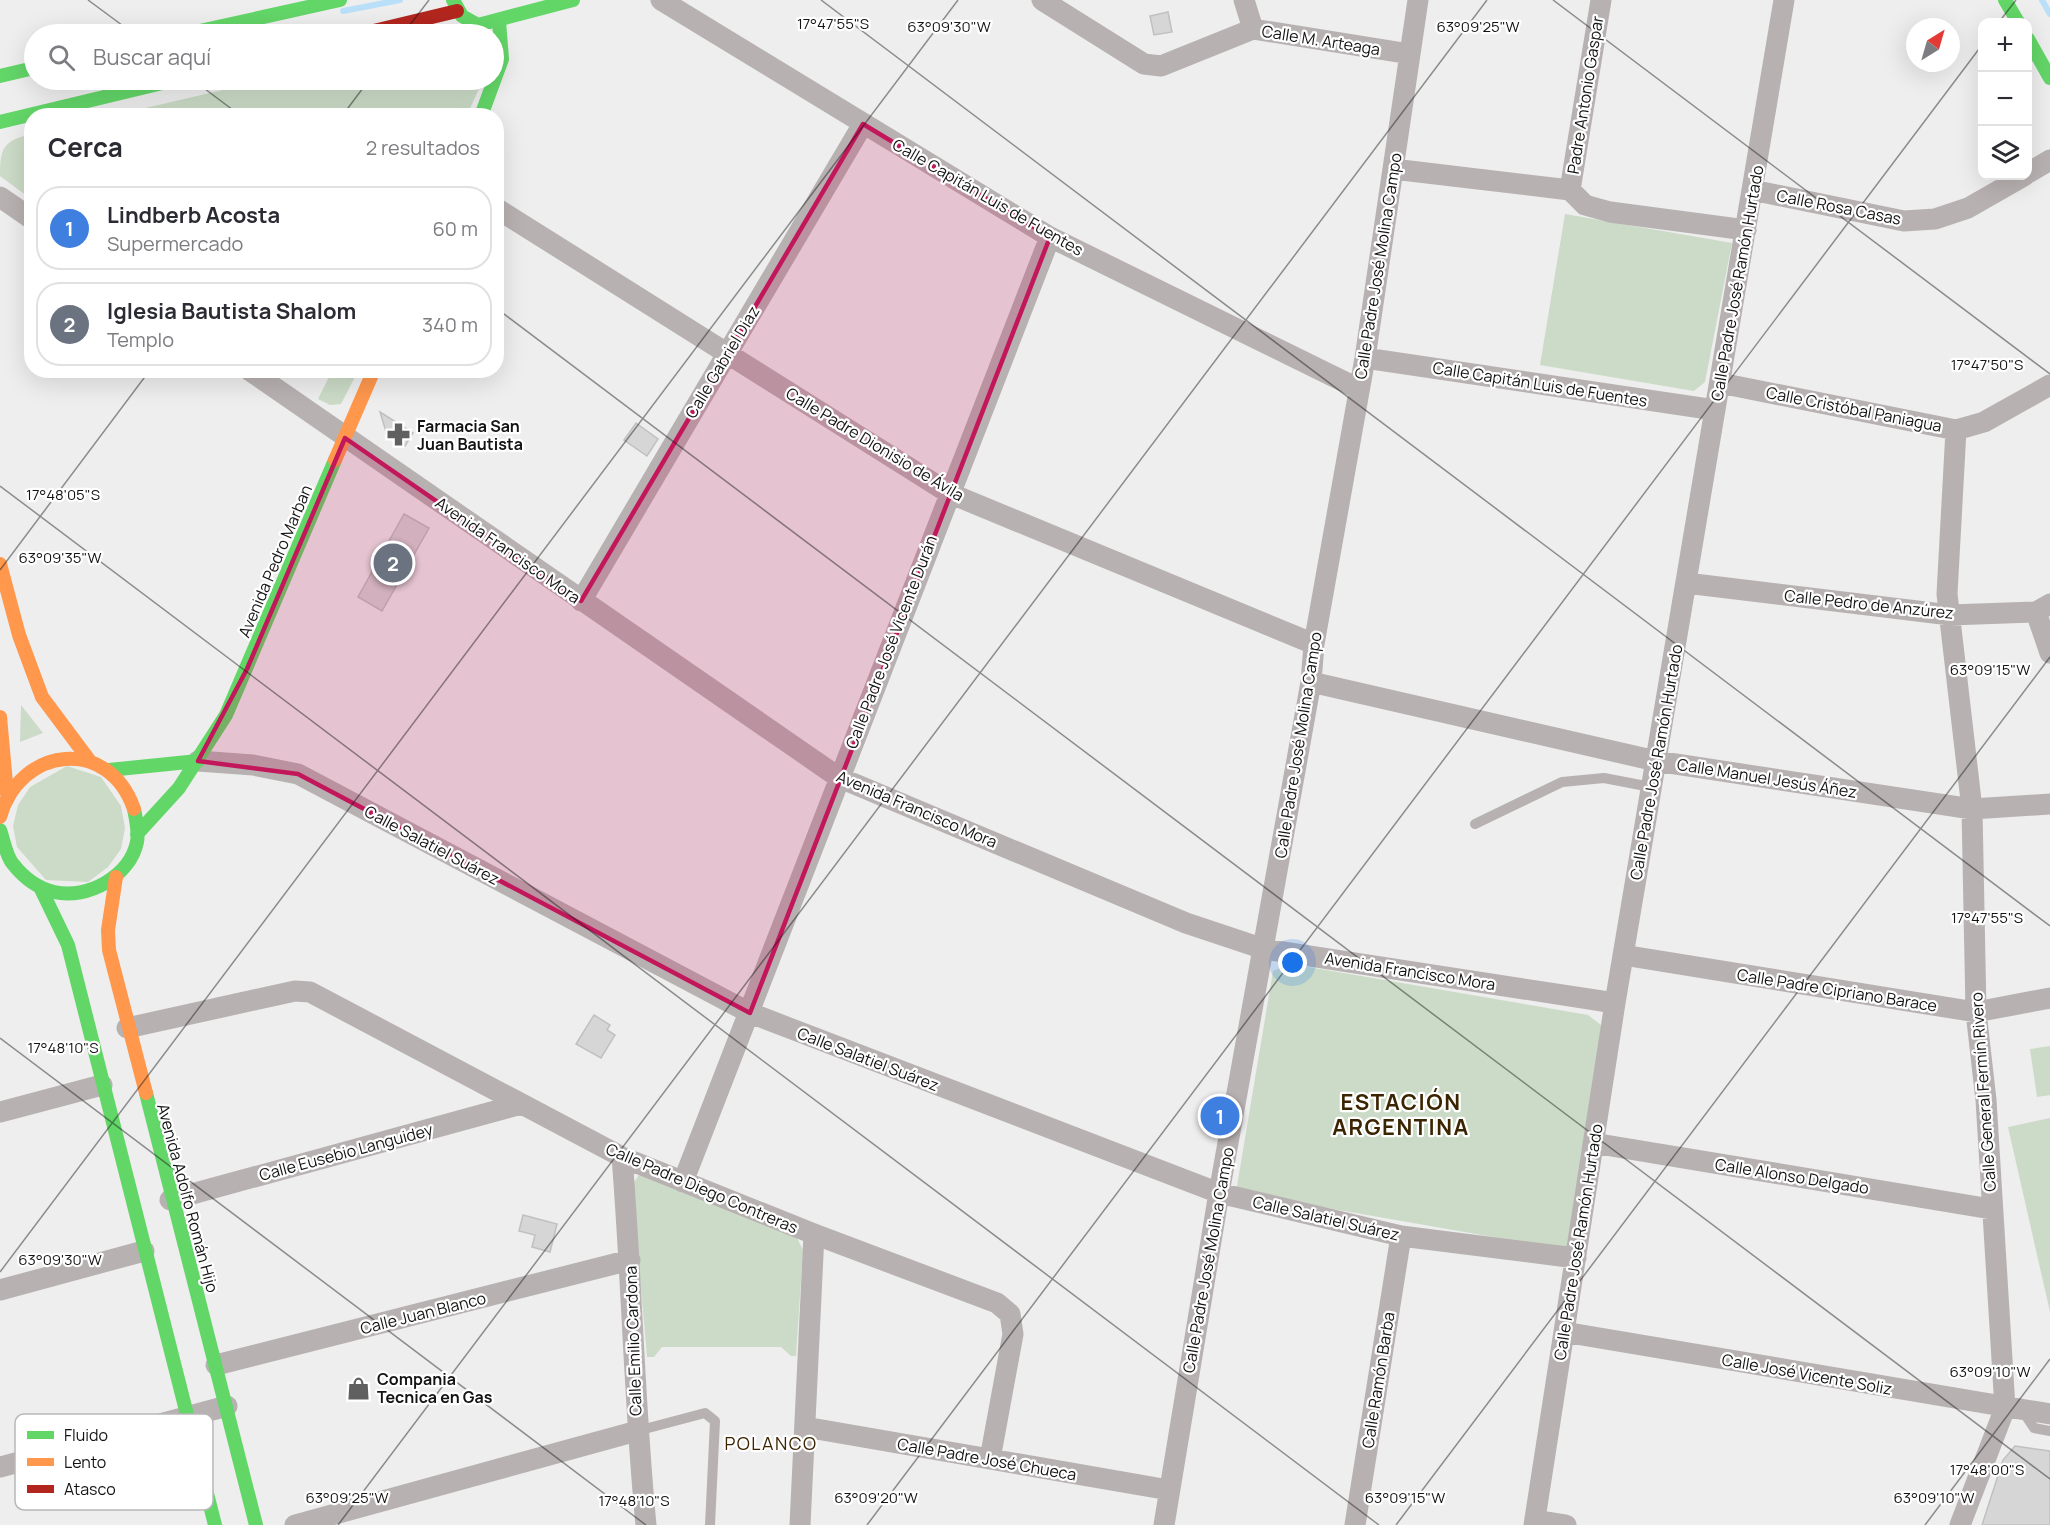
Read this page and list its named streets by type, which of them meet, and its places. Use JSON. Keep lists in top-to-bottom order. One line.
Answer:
{"streets":{"main road":["Avenida Pedro Marban","Avenida Adolfo Román Hijo"],"street":["Calle M. Arteaga","Padre Antonio Gaspar","Calle Capitán Luis de Fuentes","Calle Rosa Casas","Calle Padre José Molina Campo","Calle Padre José Ramón Hurtado","Calle Gabriel Diaz","Calle Cristóbal Paniagua","Calle Padre Dionisio de Ávila","Avenida Francisco Mora","Calle Pedro de Anzúrez","Calle Padre José Vicente Durán","Calle Manuel Jesús Áñez","Calle Salatiel Suárez","Calle Padre Cipriano Barace","Calle General Fermín Rivero","Calle Eusebio Languidey","Calle Alonso Delgado","Calle Padre Diego Contreras","Calle Juan Blanco","Calle Emilio Cardona","Calle José Vicente Soliz","Calle Ramón Barba","Calle Padre José Chueca"]},"crossings":[["Calle M. Arteaga","Calle Padre José Molina Campo"],["Calle Capitán Luis de Fuentes","Calle Padre José Molina Campo"],["Calle Capitán Luis de Fuentes","Calle Padre José Ramón Hurtado"],["Calle Capitán Luis de Fuentes","Calle Gabriel Diaz"],["Calle Capitán Luis de Fuentes","Calle Padre José Vicente Durán"],["Calle Rosa Casas","Calle Padre José Ramón Hurtado"],["Calle Padre José Molina Campo","Calle Padre Dionisio de Ávila"],["Calle Padre José Molina Campo","Avenida Francisco Mora"],["Calle Padre José Molina Campo","Calle Manuel Jesús Áñez"],["Calle Padre José Molina Campo","Calle Salatiel Suárez"],["Calle Padre José Molina Campo","Calle Padre José Chueca"],["Calle Padre José Ramón Hurtado","Calle Cristóbal Paniagua"],["Calle Padre José Ramón Hurtado","Avenida Francisco Mora"],["Calle Padre José Ramón Hurtado","Calle Pedro de Anzúrez"],["Calle Padre José Ramón Hurtado","Calle Manuel Jesús Áñez"],["Calle Padre José Ramón Hurtado","Calle Salatiel Suárez"],["Calle Padre José Ramón Hurtado","Calle Padre Cipriano Barace"],["Calle Padre José Ramón Hurtado","Calle Alonso Delgado"],["Calle Padre José Ramón Hurtado","Calle José Vicente Soliz"],["Calle Gabriel Diaz","Calle Padre Dionisio de Ávila"],["Calle Gabriel Diaz","Avenida Francisco Mora"],["Calle Cristóbal Paniagua","Calle General Fermín Rivero"],["Calle Padre Dionisio de Ávila","Calle Padre José Vicente Durán"],["Avenida Francisco Mora","Avenida Pedro Marban"],["Avenida Francisco Mora","Calle Padre José Vicente Durán"],["Avenida Pedro Marban","Calle Salatiel Suárez"],["Calle Pedro de Anzúrez","Calle General Fermín Rivero"],["Calle Padre José Vicente Durán","Calle Salatiel Suárez"],["Calle Padre José Vicente Durán","Calle Padre Diego Contreras"],["Calle Manuel Jesús Áñez","Calle General Fermín Rivero"],["Calle Salatiel Suárez","Calle Ramón Barba"],["Calle Padre Cipriano Barace","Calle General Fermín Rivero"],["Calle General Fermín Rivero","Calle Alonso Delgado"],["Calle General Fermín Rivero","Calle José Vicente Soliz"],["Calle Eusebio Languidey","Calle Padre Diego Contreras"],["Calle Eusebio Languidey","Avenida Adolfo Román Hijo"],["Calle Padre Diego Contreras","Avenida Adolfo Román Hijo"],["Calle Padre Diego Contreras","Calle Emilio Cardona"],["Calle Padre Diego Contreras","Calle Padre José Chueca"],["Avenida Adolfo Román Hijo","Calle Juan Blanco"],["Calle Juan Blanco","Calle Emilio Cardona"]],"districts":["ESTACIÓN ARGENTINA","POLANCO"],"places":{"pharmacy":["Farmacia San Juan Bautista"],"shop":["Compania Tecnica en Gas"]},"legend":["Fluido","Lento","Atasco"],"north":"top right","page":{"map_buttons":["+","−"],"search":"Buscar aquí","heading":["Cerca","2 resultados"],"list":[{"mark":"1","name":"Lindberb Acosta","note":"Supermercado","value":"60 m"},{"mark":"2","name":"Iglesia Bautista Shalom","note":"Templo","value":"340 m"}],"pins":["2","1"]},"coordinates":["17°47'55\"S","63°09'30\"W","63°09'25\"W","17°47'50\"S","17°48'05\"S","63°09'35\"W","63°09'15\"W","17°48'10\"S","63°09'10\"W","17°48'00\"S","63°09'20\"W"]}
